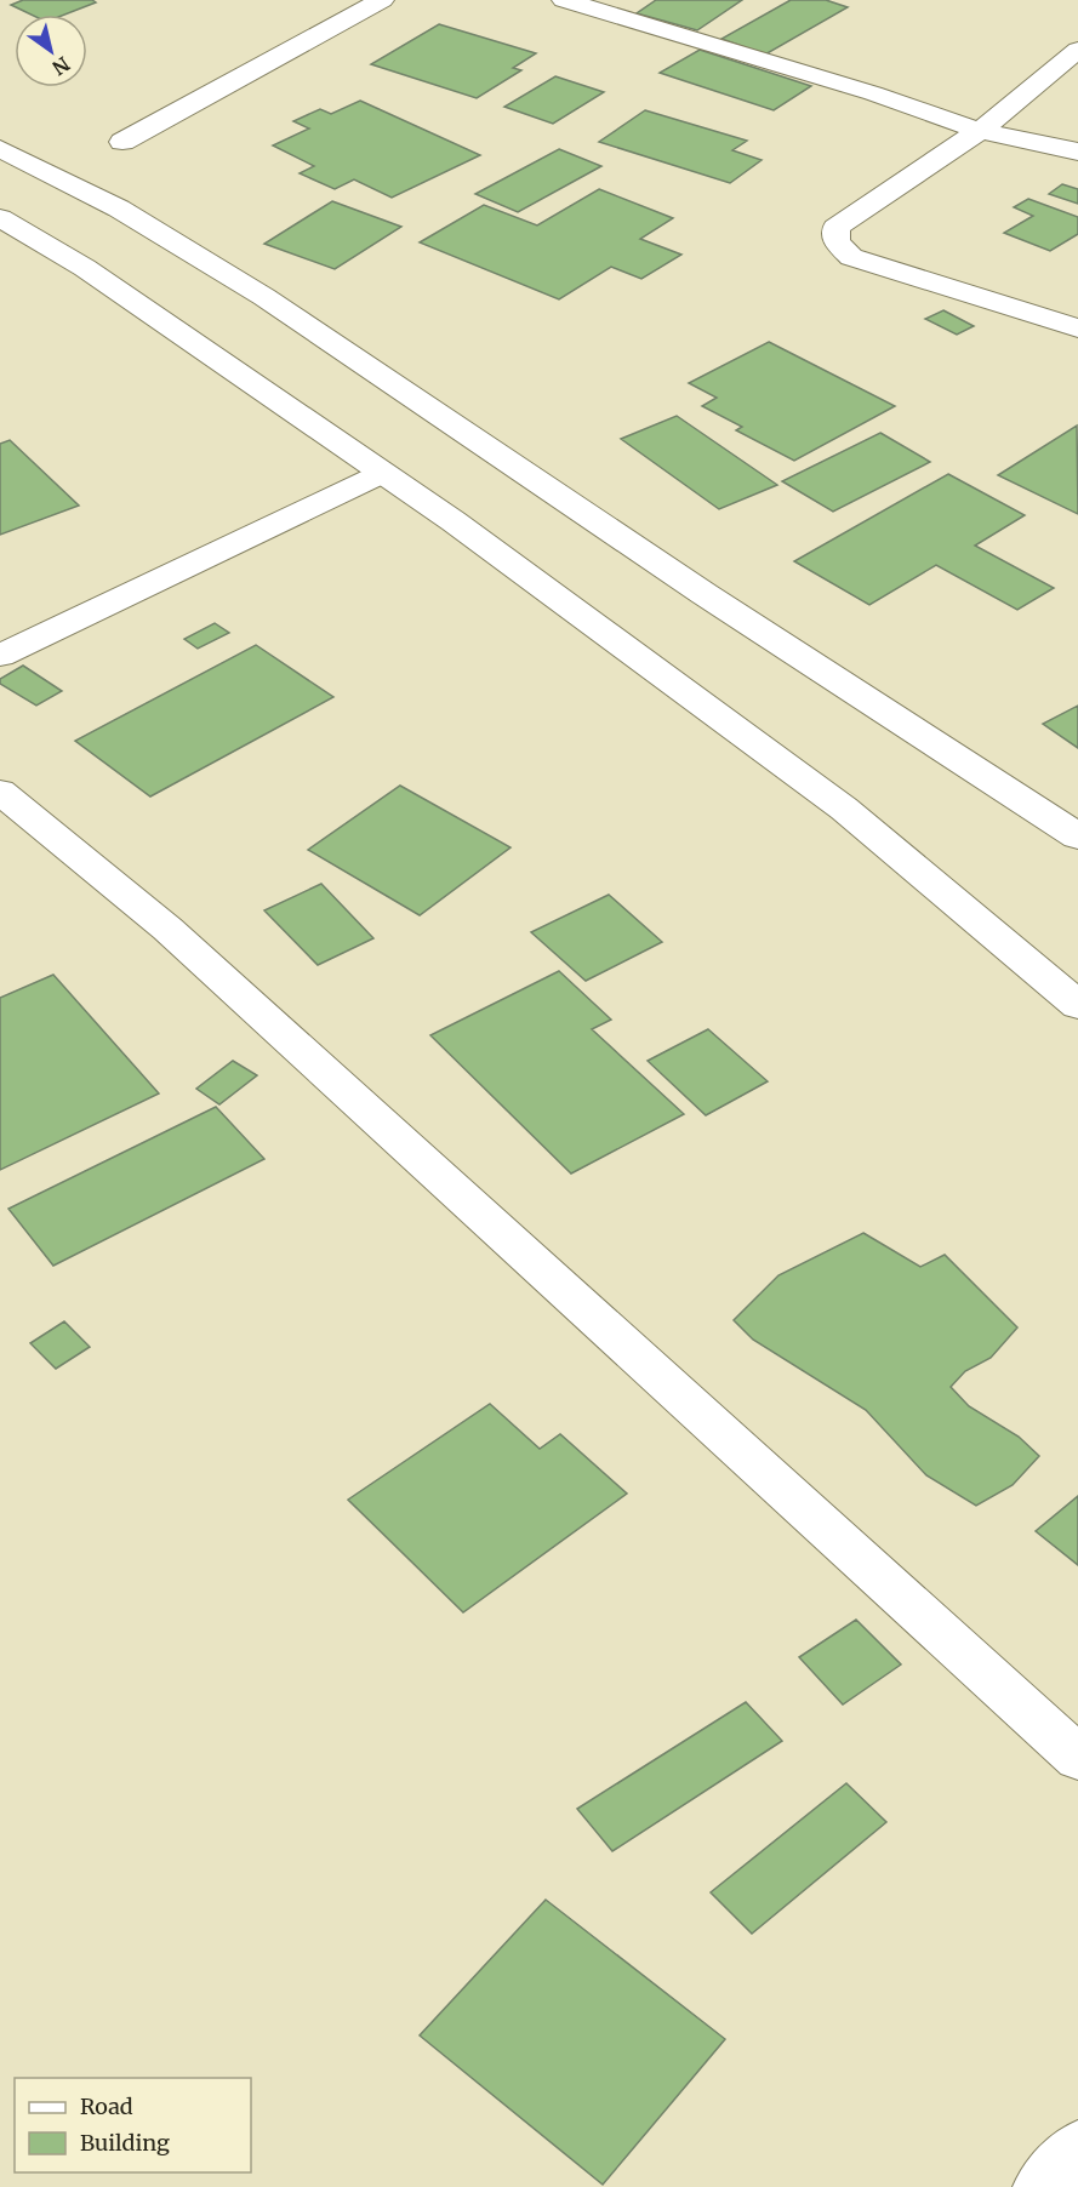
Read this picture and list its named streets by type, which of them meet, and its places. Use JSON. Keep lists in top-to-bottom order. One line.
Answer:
{"legend":["Road","Building"],"north":"bottom right"}
